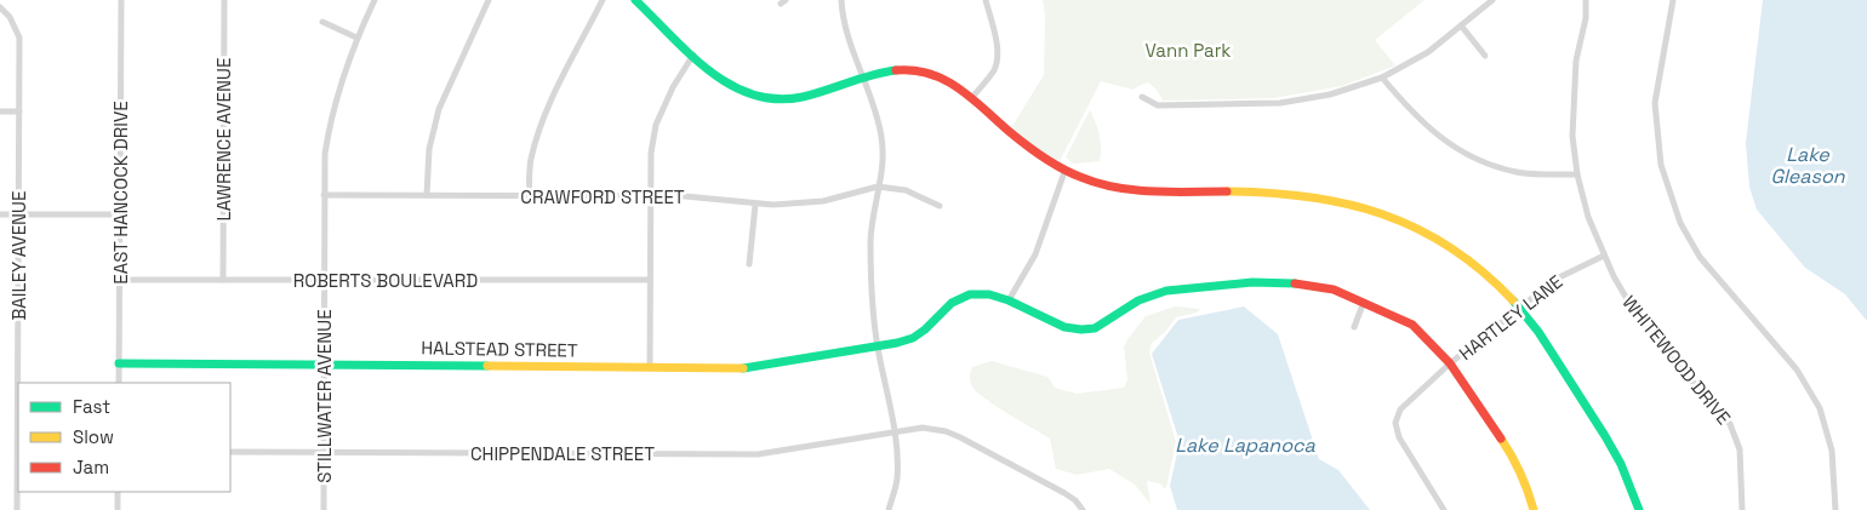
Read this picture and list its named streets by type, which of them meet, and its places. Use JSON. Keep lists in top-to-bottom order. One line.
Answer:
{"streets":{"street":["LAWRENCE AVENUE","EAST HANCOCK DRIVE","CRAWFORD STREET","BAILEY AVENUE","ROBERTS BOULEVARD","HARTLEY LANE","HALSTEAD STREET","WHITEWOOD DRIVE","STILLWATER AVENUE","CHIPPENDALE STREET"]},"crossings":[["LAWRENCE AVENUE","ROBERTS BOULEVARD"],["EAST HANCOCK DRIVE","ROBERTS BOULEVARD"],["EAST HANCOCK DRIVE","HALSTEAD STREET"],["CRAWFORD STREET","STILLWATER AVENUE"],["ROBERTS BOULEVARD","STILLWATER AVENUE"],["HARTLEY LANE","HALSTEAD STREET"],["HARTLEY LANE","WHITEWOOD DRIVE"],["HALSTEAD STREET","STILLWATER AVENUE"],["STILLWATER AVENUE","CHIPPENDALE STREET"]],"water":["Lake Gleason","Lake Lapanoca"],"parks":["Vann Park"],"legend":["Fast","Slow","Jam"]}
